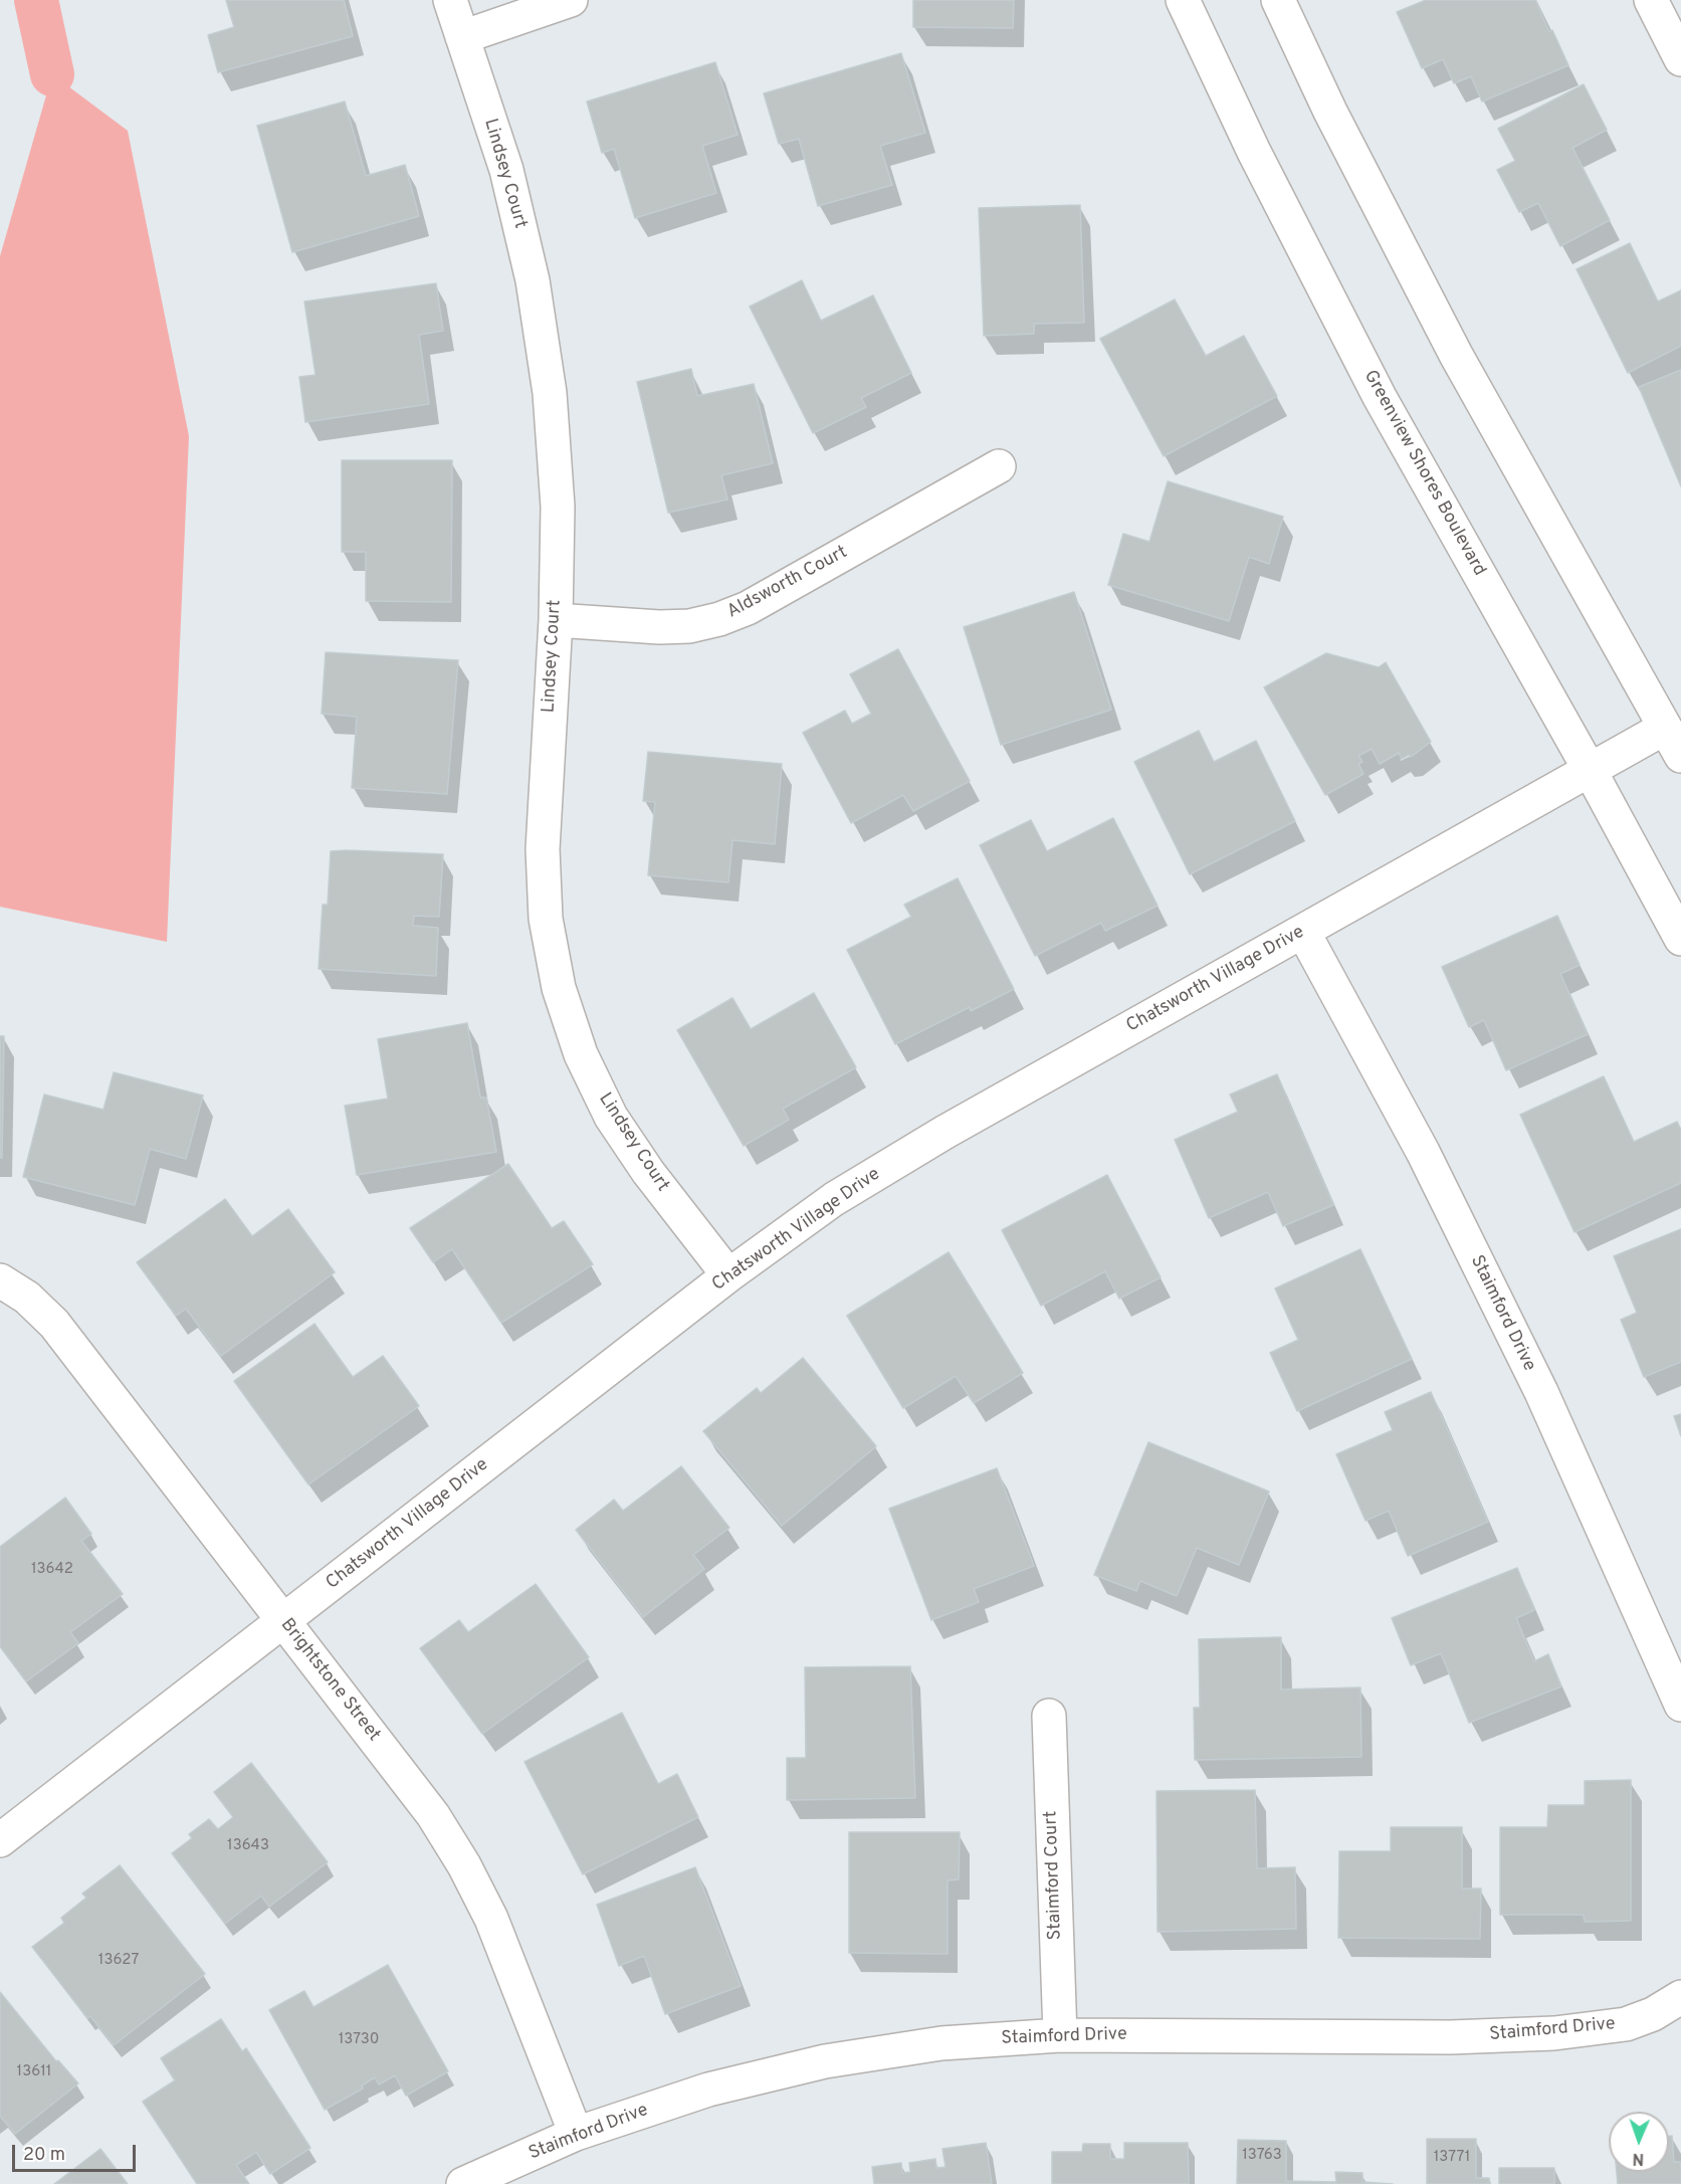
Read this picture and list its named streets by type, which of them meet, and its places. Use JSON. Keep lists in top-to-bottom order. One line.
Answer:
{"streets":{"street":["Lindsey Court","Greenview Shores Boulevard","Aldsworth Court","Chatsworth Village Drive","Staimford Drive","Brightstone Street","Staimford Court"]},"crossings":[["Lindsey Court","Aldsworth Court"],["Lindsey Court","Chatsworth Village Drive"],["Greenview Shores Boulevard","Chatsworth Village Drive"],["Chatsworth Village Drive","Staimford Drive"],["Chatsworth Village Drive","Brightstone Street"],["Staimford Drive","Brightstone Street"],["Staimford Drive","Staimford Court"]],"house_numbers":["13642","13643","13627","13730","13611","13763","13771"],"scale_bar":"20 m","north":"bottom"}
